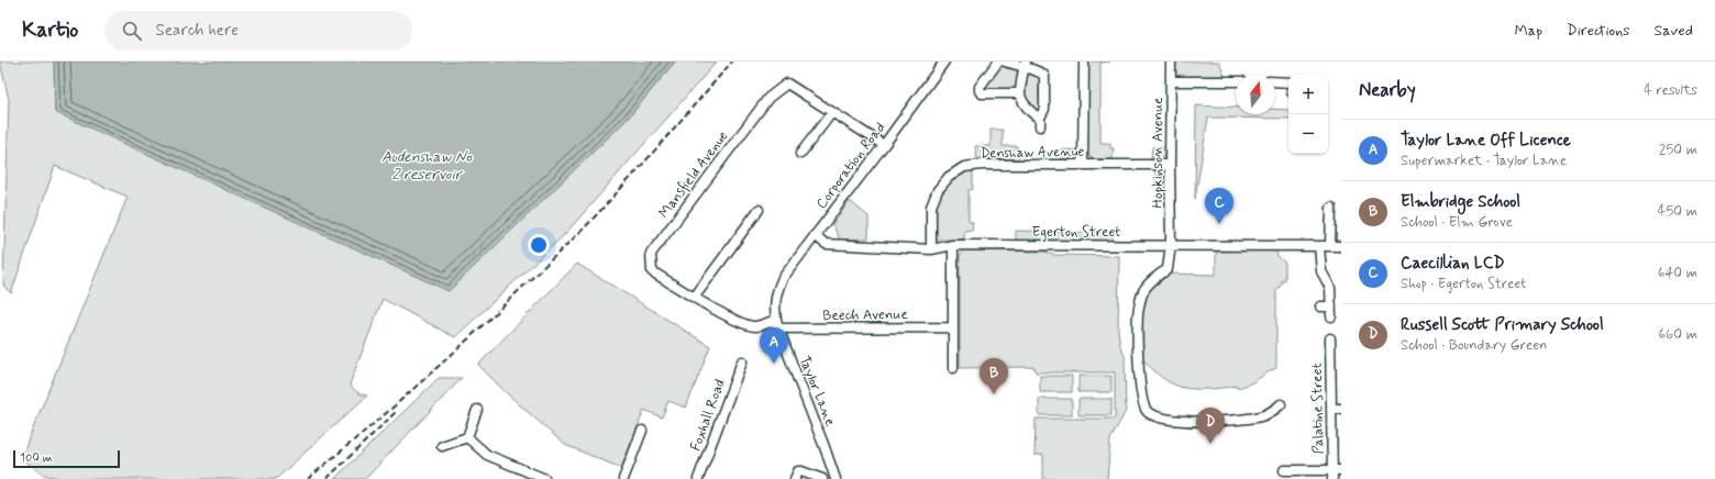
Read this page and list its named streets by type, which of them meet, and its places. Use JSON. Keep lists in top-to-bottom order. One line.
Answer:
{"streets":{"street":["Denshaw Avenue","Hopkinson Avenue","Corporation Road","Mansfield Avenue","Egerton Street","Beech Avenue","Taylor Lane","Palatine Street","Foxhall Road"]},"crossings":[["Denshaw Avenue","Hopkinson Avenue"],["Denshaw Avenue","Egerton Street"],["Hopkinson Avenue","Egerton Street"],["Corporation Road","Mansfield Avenue"],["Corporation Road","Egerton Street"],["Corporation Road","Taylor Lane"],["Mansfield Avenue","Beech Avenue"],["Mansfield Avenue","Taylor Lane"],["Beech Avenue","Taylor Lane"]],"water":["Audenshaw No 2 reservoir"],"scale_bar":"100 m","north":"top","page":{"header":"Kartio","search":"Search here","nav":["Map","Directions","Saved"],"heading":["Nearby","4 results"],"map_buttons":["+","−"],"list":[{"mark":"A","name":"Taylor Lane Off Licence","note":"Supermarket · Taylor Lane","value":"250 m"},{"mark":"B","name":"Elmbridge School","note":"School · Elm Grove","value":"450 m"},{"mark":"C","name":"Caecillian LCD","note":"Shop · Egerton Street","value":"640 m"},{"mark":"D","name":"Russell Scott Primary School","note":"School · Boundary Green","value":"660 m"}],"pins":["C","A","B","D"],"scale":"100 m"}}
